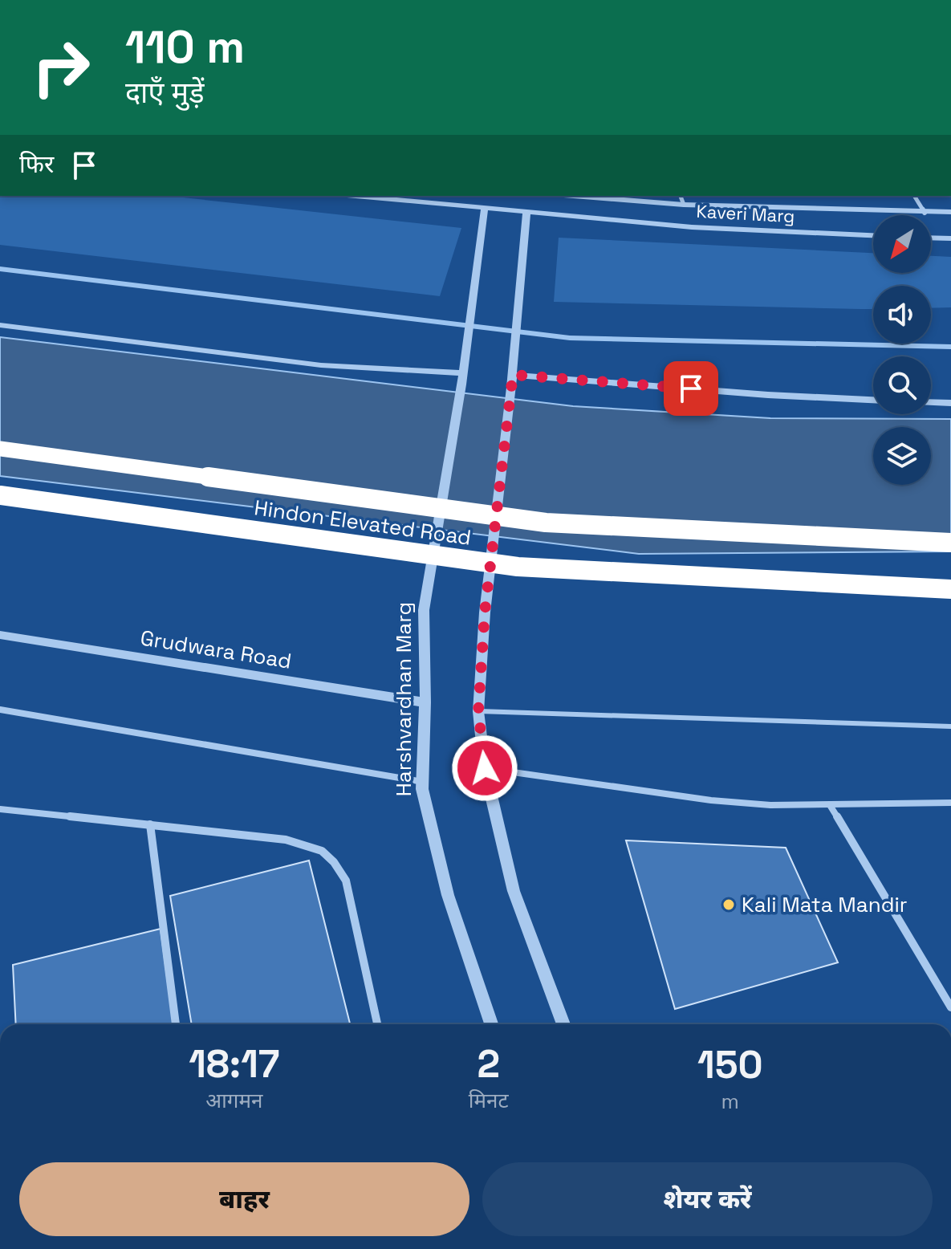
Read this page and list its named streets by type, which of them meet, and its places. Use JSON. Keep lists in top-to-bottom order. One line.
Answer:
{"streets":{"highway":["Hindon Elevated Road"],"street":["Kaveri Marg","Grudwara Road","Harshvardhan Marg"]},"crossings":[["Kaveri Marg","Harshvardhan Marg"],["Grudwara Road","Harshvardhan Marg"]],"places":["Kali Mata Mandir"],"north":"bottom left","page":{"turn":["110 m","दाएँ मुड़ें"],"then":"फिर","eta":["18:17","आगमन","2","मिनट","150","m"],"buttons":["बाहर","शेयर करें"]}}
